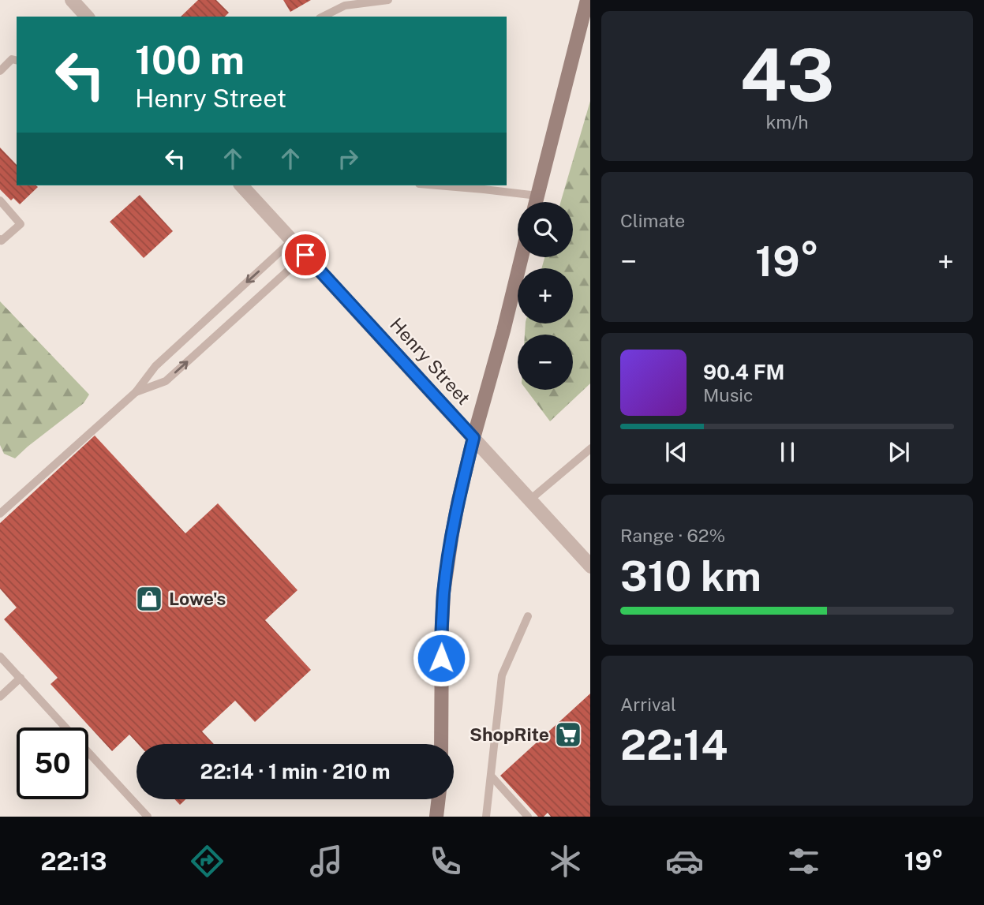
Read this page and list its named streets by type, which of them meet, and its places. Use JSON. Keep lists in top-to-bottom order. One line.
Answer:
{"streets":{"street":["Henry Street"]},"places":{"shop":["Lowe's"],"supermarket":["ShopRite"]},"page":{"tile":[["43","km/h"],"Climate",["Range · 62%","310 km"],["Arrival","22:14"]],"turn":["100 m","Henry Street"],"map_buttons":["+","−"],"heat":["−","19°","+"],"song":["90.4 FM","Music"],"limit":"50","trip":"22:14 · 1 min · 210 m","tabs":["22:13","19°"]}}
